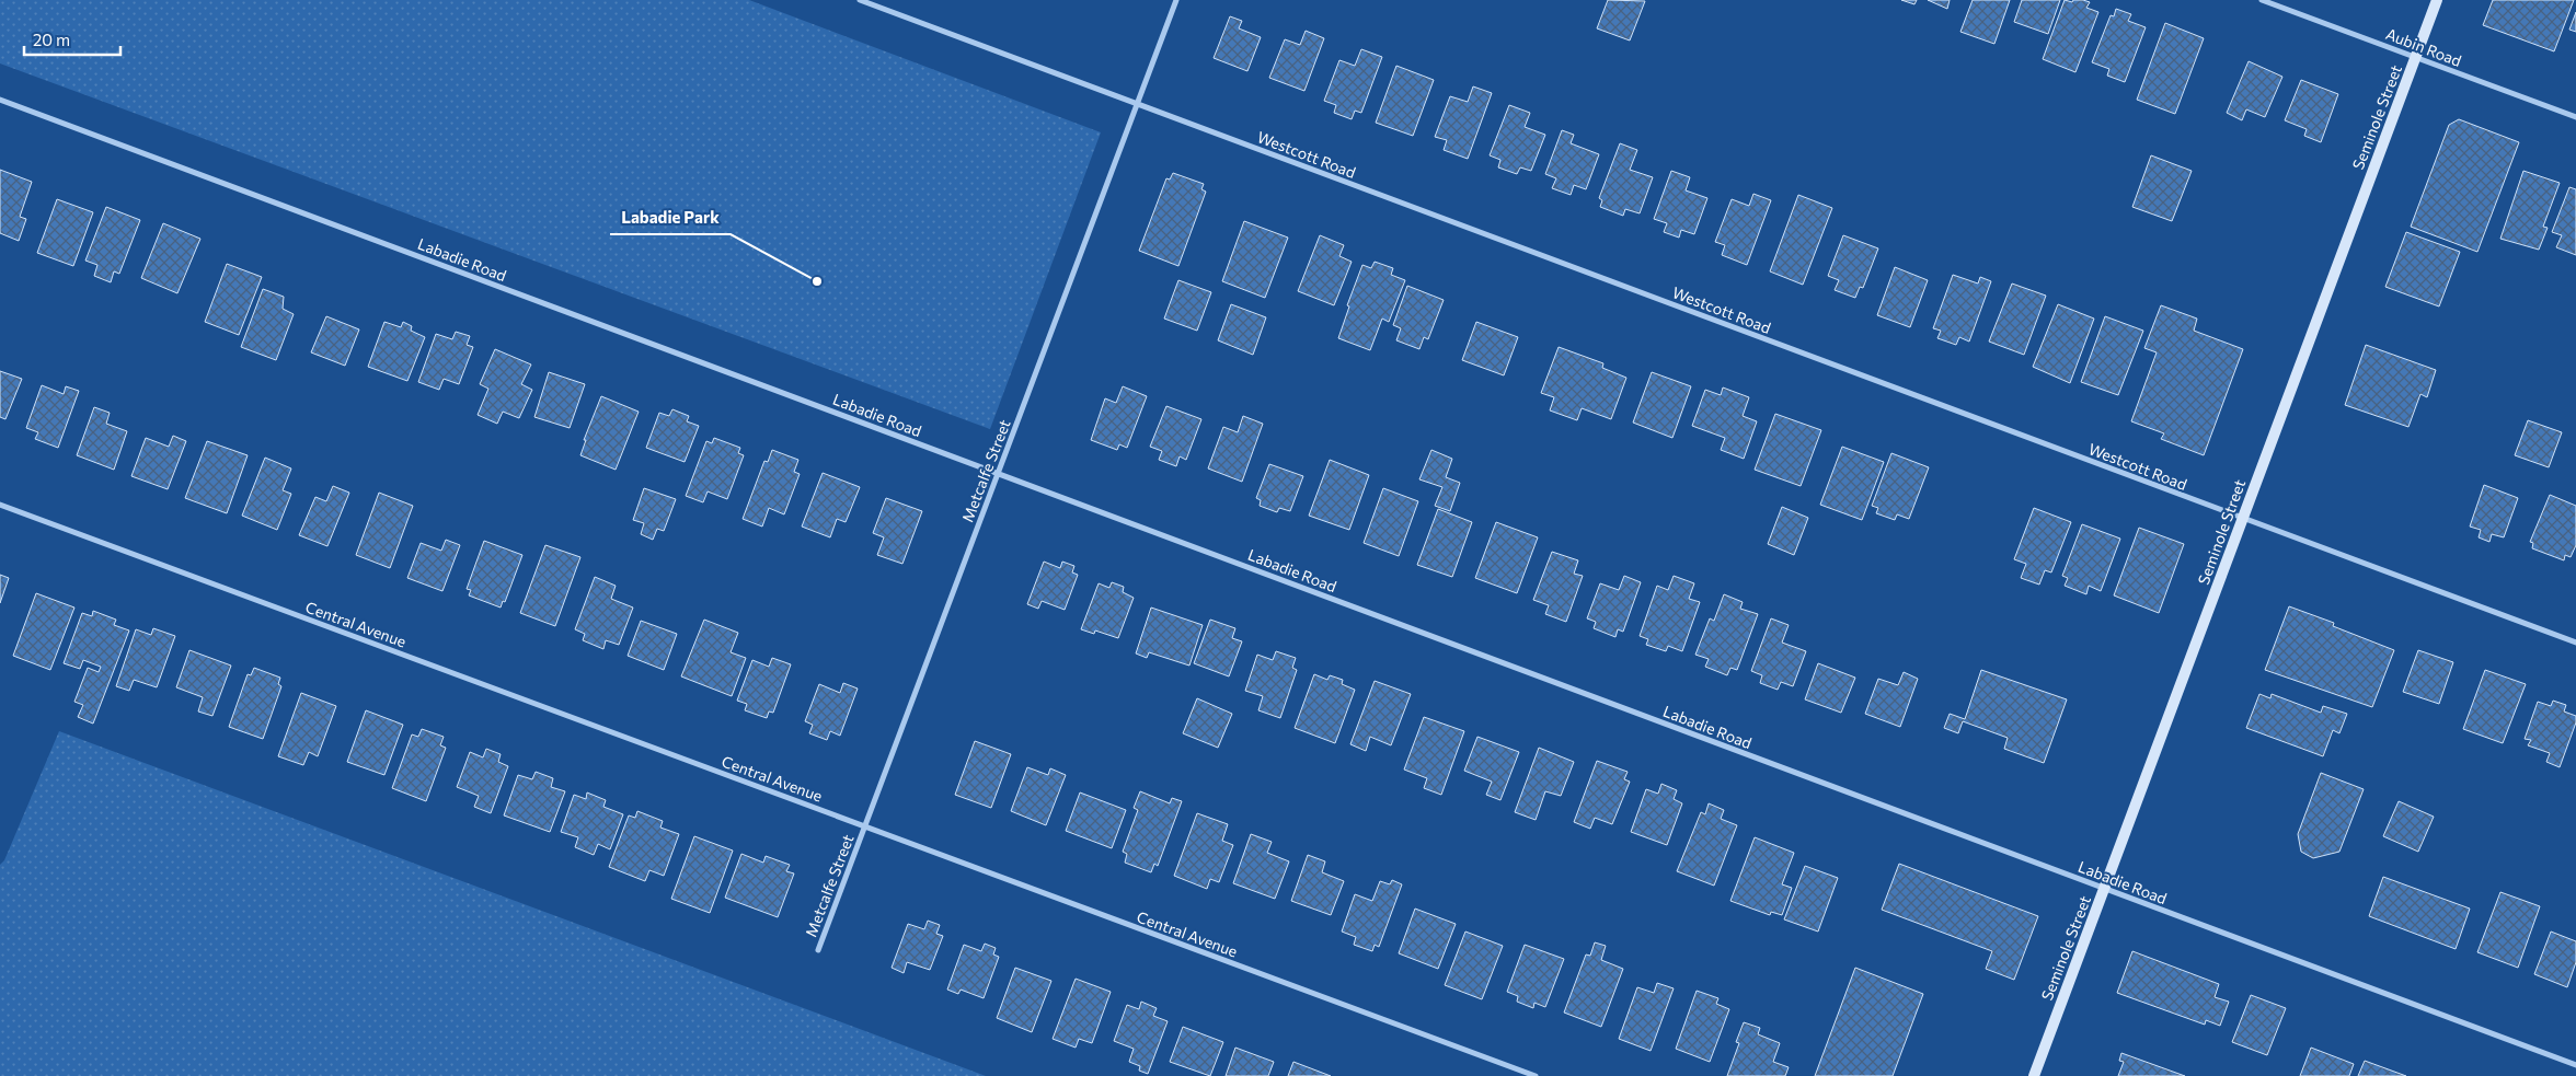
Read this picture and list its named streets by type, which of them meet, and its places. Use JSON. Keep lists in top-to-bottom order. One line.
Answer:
{"streets":{"street":["Aubin Road","Seminole Street","Westcott Road","Labadie Road","Metcalfe Street","Central Avenue"]},"crossings":[["Aubin Road","Seminole Street"],["Seminole Street","Westcott Road"],["Seminole Street","Labadie Road"],["Westcott Road","Metcalfe Street"],["Labadie Road","Metcalfe Street"],["Metcalfe Street","Central Avenue"]],"places":["Labadie Park"],"scale_bar":"20 m"}
